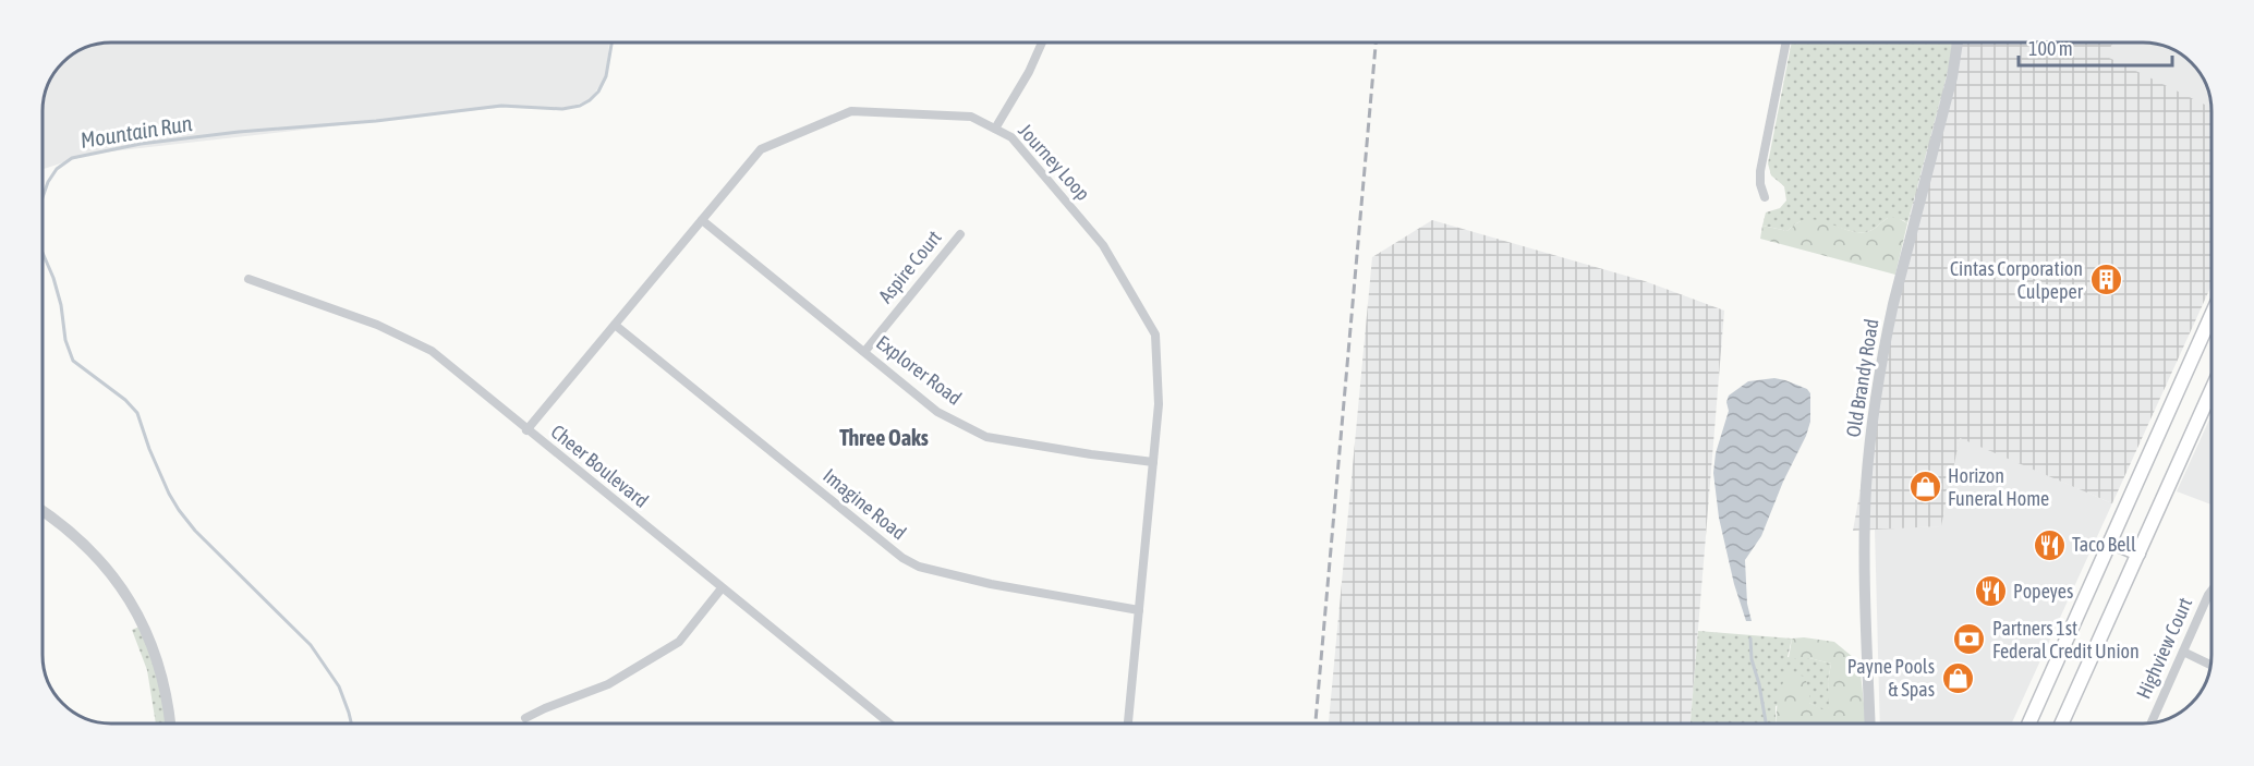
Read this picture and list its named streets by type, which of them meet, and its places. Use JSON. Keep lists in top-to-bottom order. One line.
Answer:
{"streets":{"street":["Journey Loop","Aspire Court","Explorer Road","Old Brandy Road","Cheer Boulevard","Imagine Road","Highview Court"]},"crossings":[["Journey Loop","Explorer Road"],["Journey Loop","Cheer Boulevard"],["Journey Loop","Imagine Road"],["Aspire Court","Explorer Road"]],"districts":["Three Oaks"],"water":["Mountain Run"],"places":{"building":["Cintas Corporation Culpeper"],"shop":["Horizon Funeral Home","Payne Pools & Spas"],"restaurant":["Taco Bell","Popeyes"],"bank":["Partners 1st Federal Credit Union"]},"scale_bar":"100 m"}
